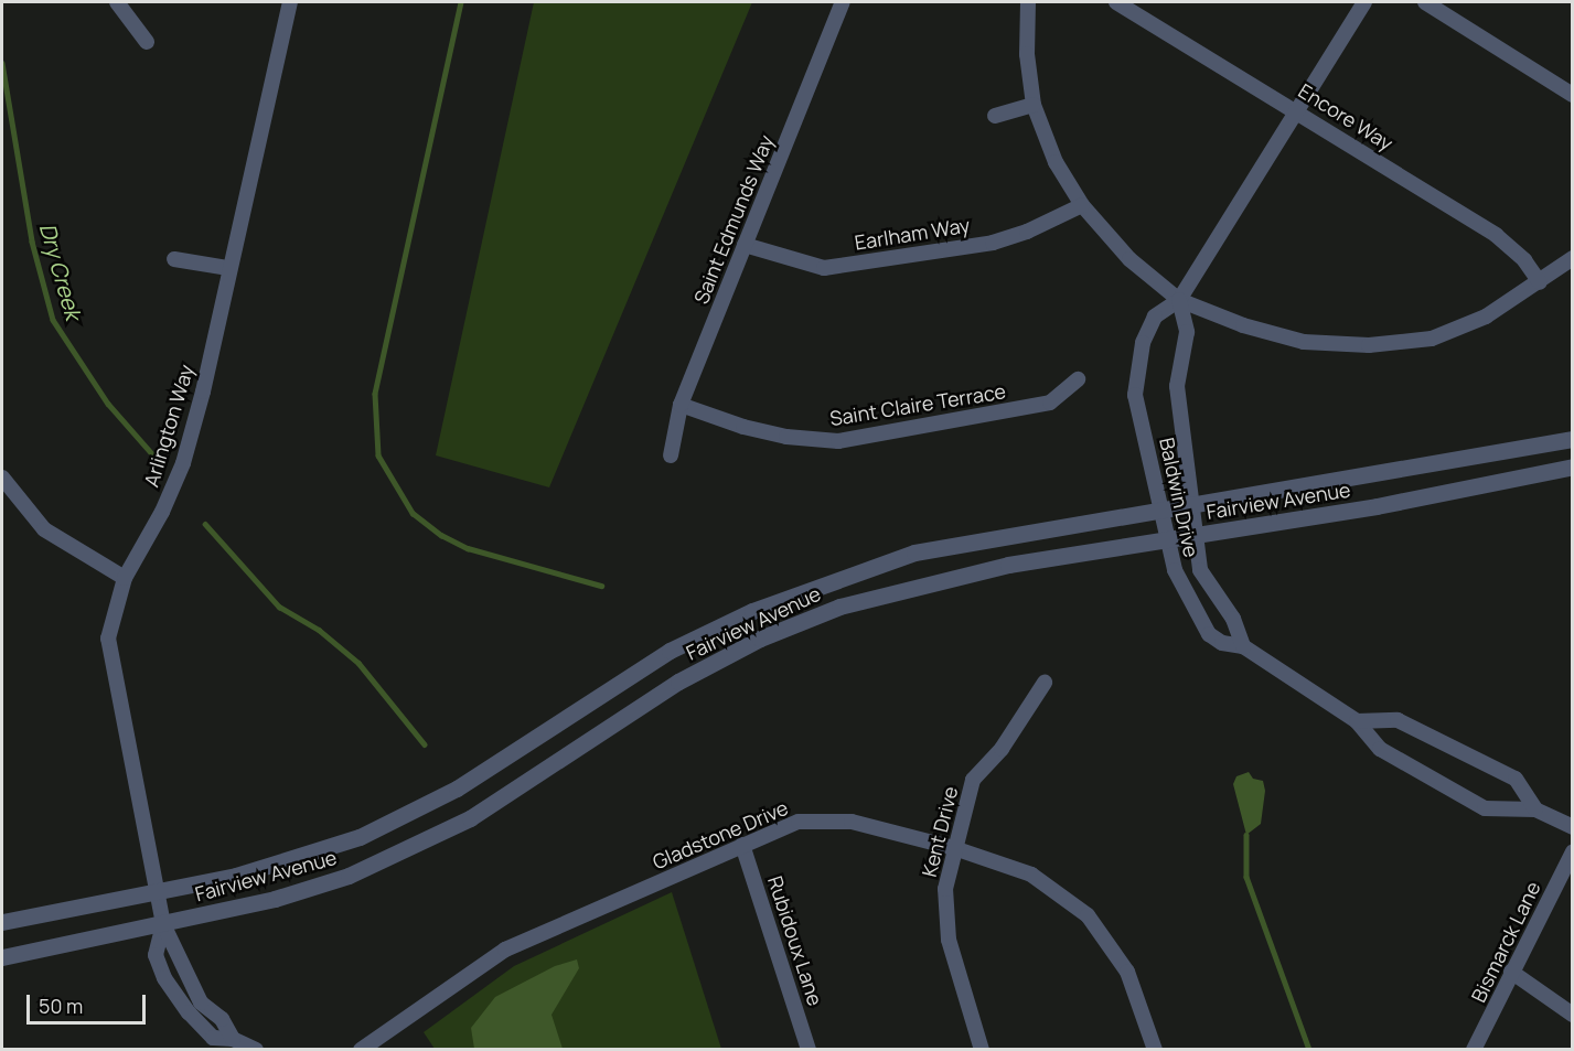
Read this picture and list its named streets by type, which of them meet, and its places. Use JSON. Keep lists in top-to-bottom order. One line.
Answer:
{"streets":{"street":["Encore Way","Saint Edmunds Way","Earlham Way","Saint Claire Terrace","Arlington Way","Baldwin Drive","Fairview Avenue","Kent Drive","Gladstone Drive","Rubidoux Lane","Bismarck Lane"]},"crossings":[["Encore Way","Baldwin Drive"],["Saint Edmunds Way","Earlham Way"],["Saint Edmunds Way","Saint Claire Terrace"],["Arlington Way","Fairview Avenue"],["Baldwin Drive","Fairview Avenue"],["Kent Drive","Gladstone Drive"],["Gladstone Drive","Rubidoux Lane"]],"water":["Dry Creek"],"scale_bar":"50 m"}
